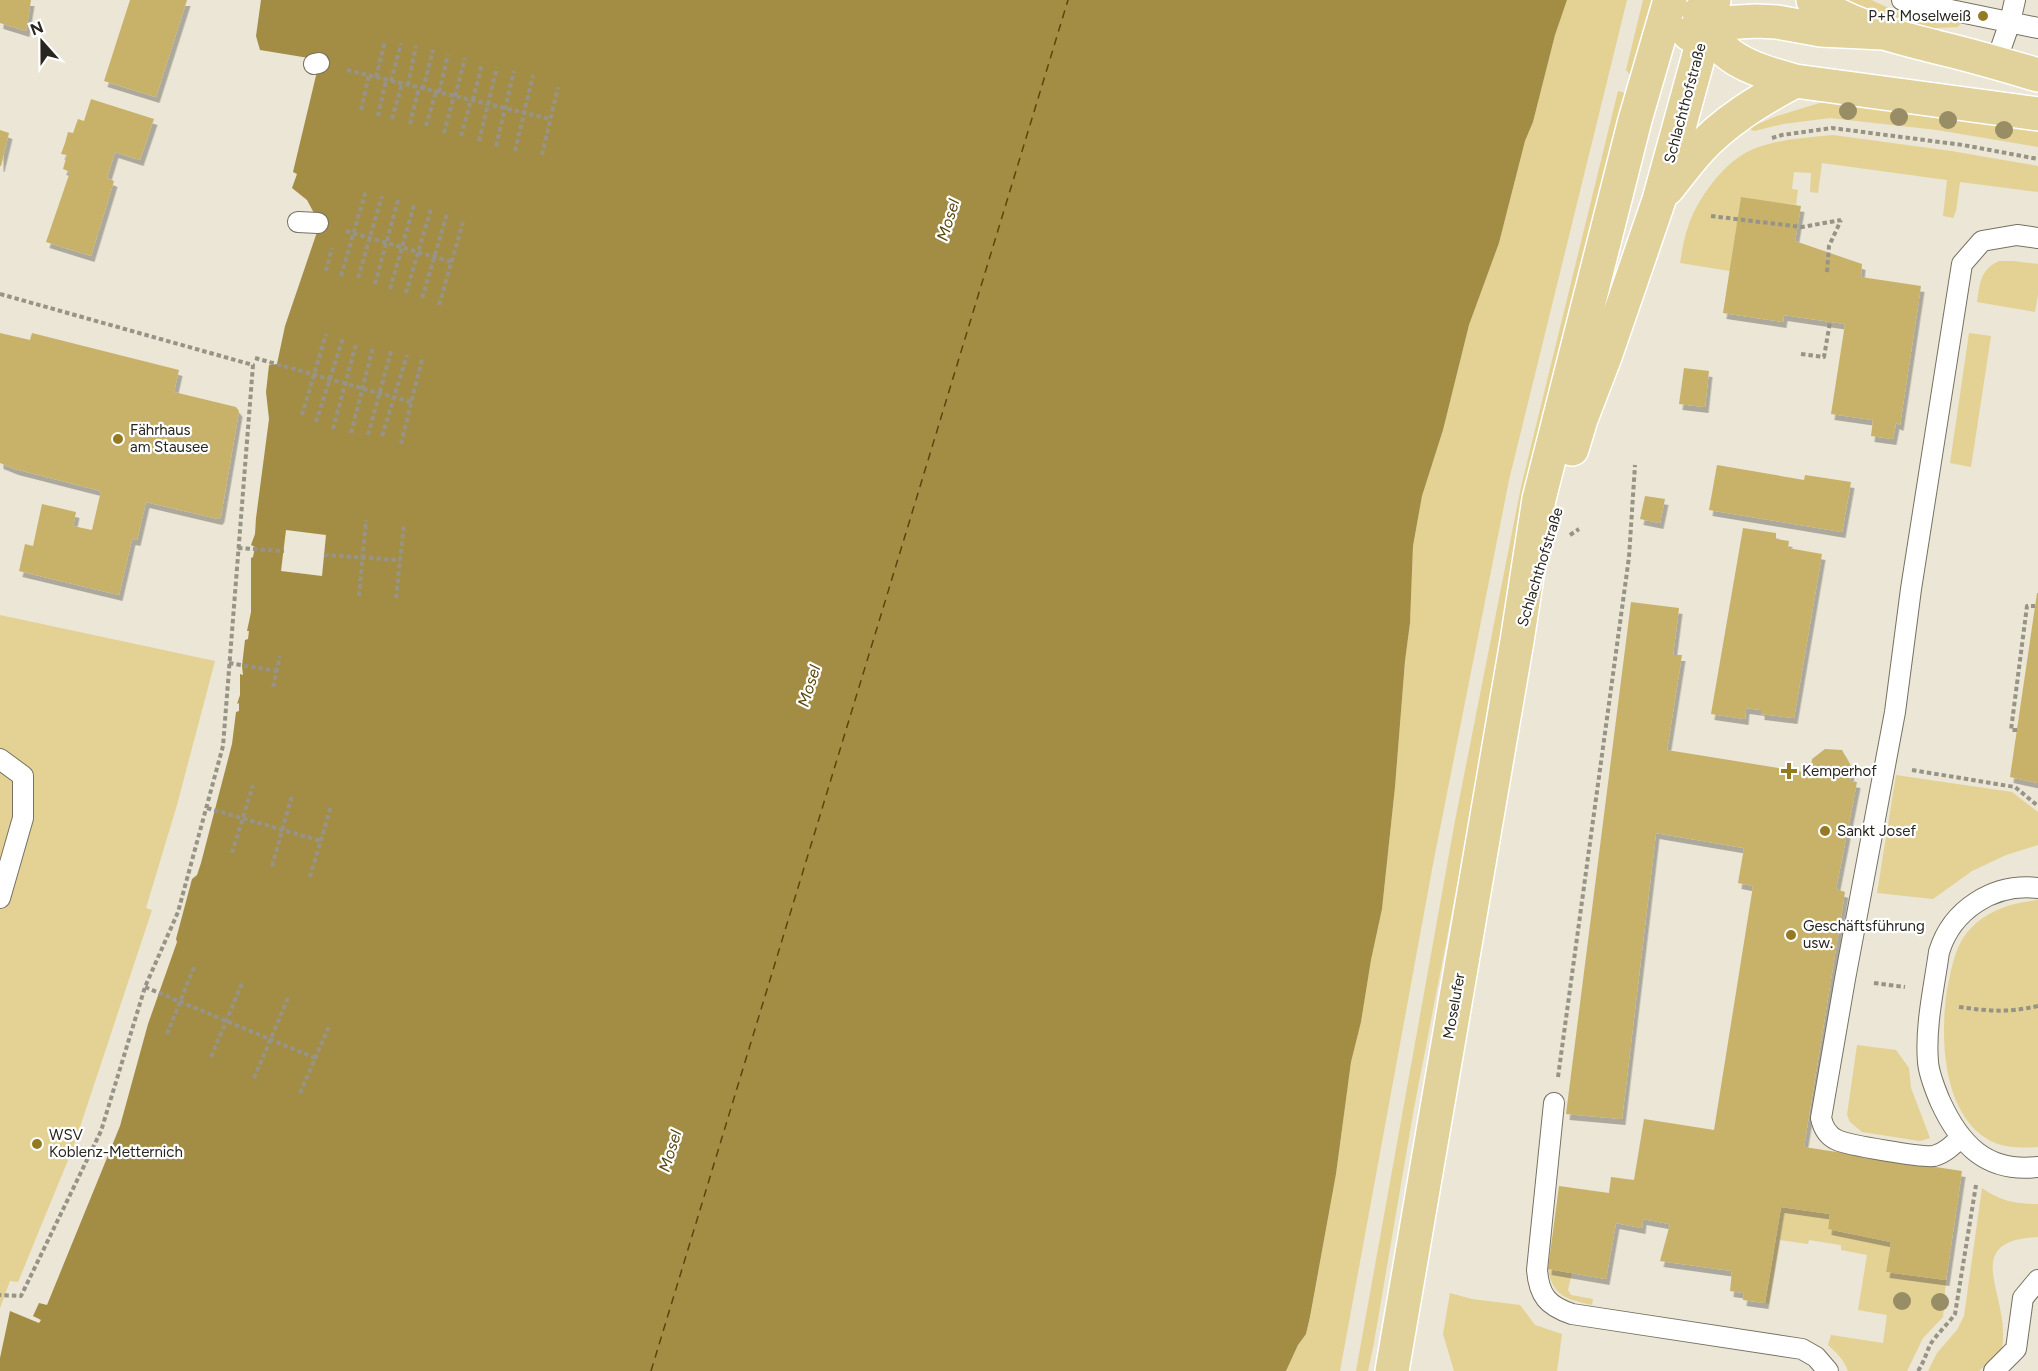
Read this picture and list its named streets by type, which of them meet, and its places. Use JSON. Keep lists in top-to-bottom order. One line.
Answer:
{"streets":{"main road":["Schlachthofstraße","Moselufer"]},"crossings":[["Schlachthofstraße","Moselufer"]],"water":["Mosel"],"places":{"other":["P+R Moselweiß","Fährhaus am Stausee","Sankt Josef","Geschäftsführung usw.","WSV Koblenz-Metternich"],"health":["Kemperhof"]},"north":"top"}
